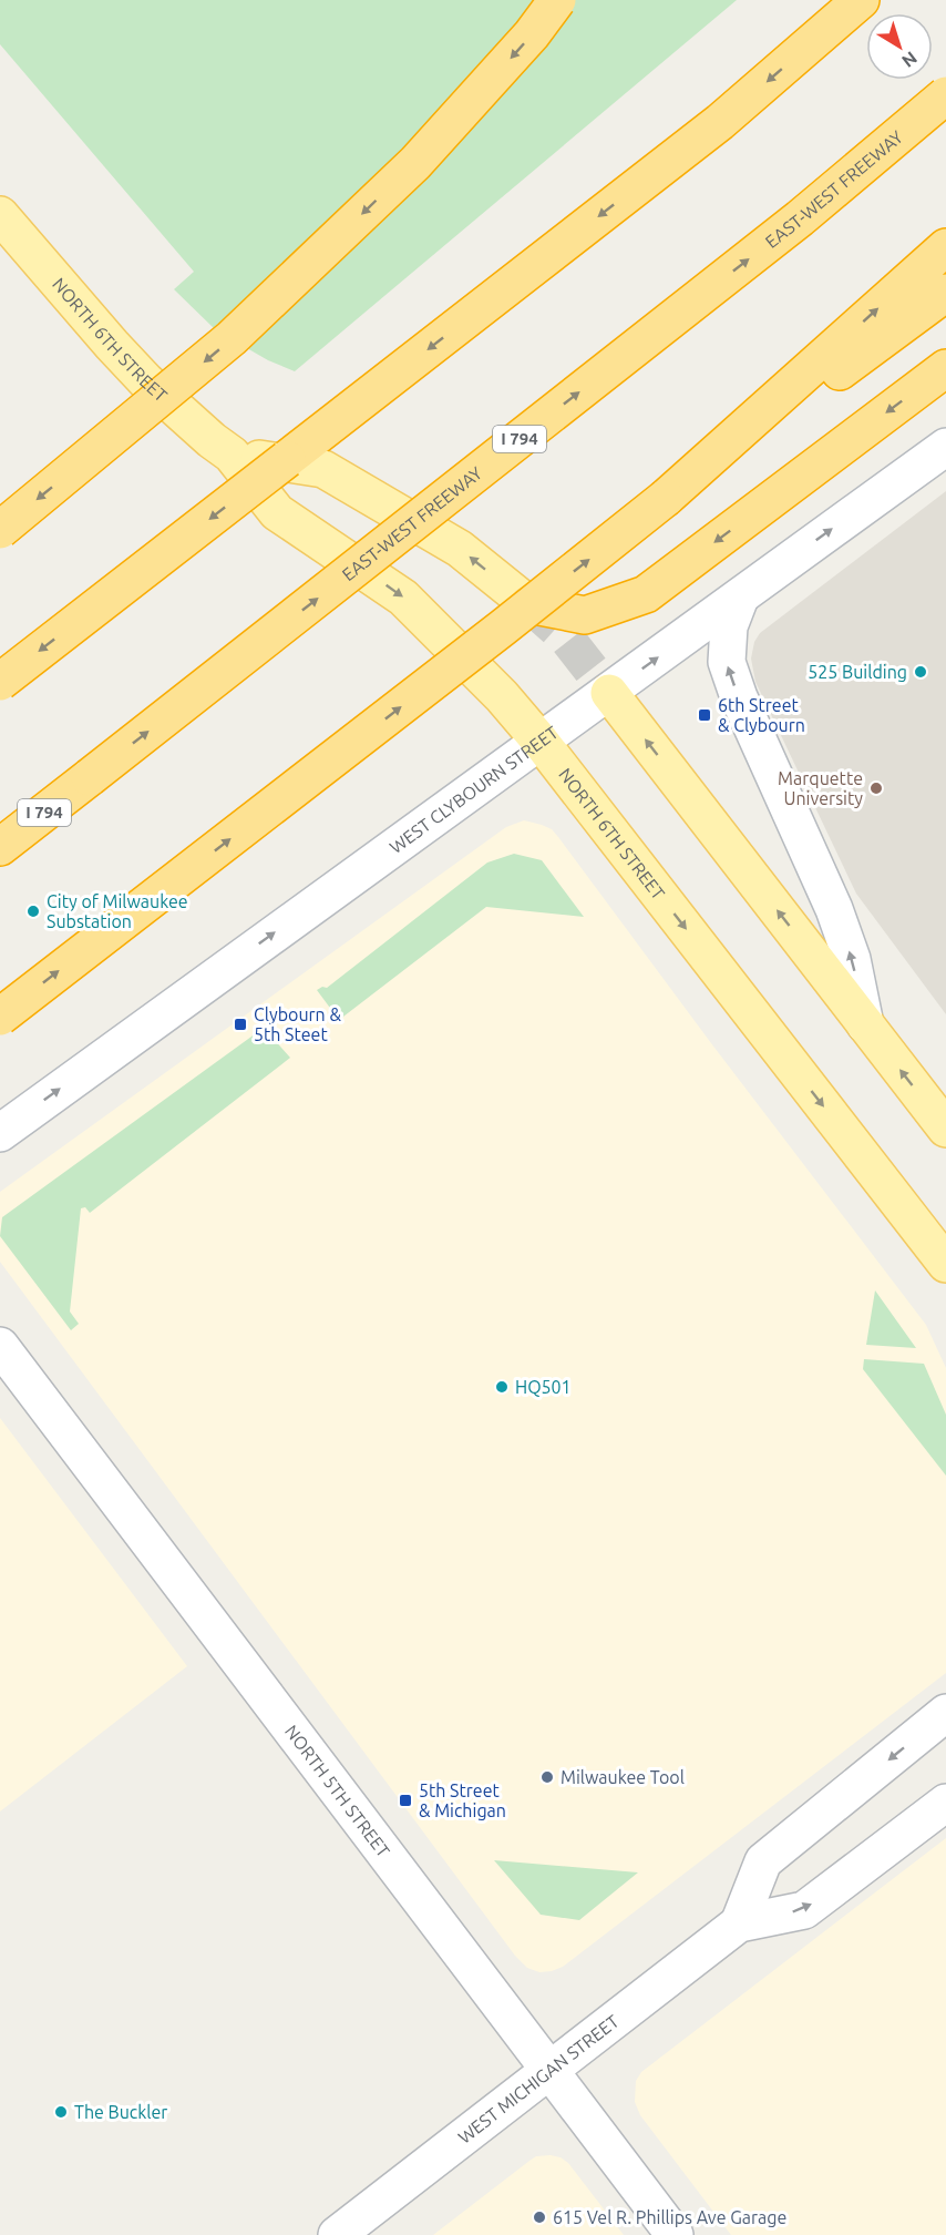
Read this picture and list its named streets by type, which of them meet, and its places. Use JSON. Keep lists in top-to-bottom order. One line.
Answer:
{"streets":{"highway":["EAST-WEST FREEWAY","I 794"],"main road":["NORTH 6TH STREET"],"street":["WEST CLYBOURN STREET","NORTH 5TH STREET","WEST MICHIGAN STREET"]},"crossings":[["NORTH 6TH STREET","WEST CLYBOURN STREET"],["NORTH 5TH STREET","WEST MICHIGAN STREET"]],"one_way":["WEST CLYBOURN STREET"],"places":{"other":["525 Building","Marquette University","City of Milwaukee Substation","HQ501","Milwaukee Tool","The Buckler","615 Vel R. Phillips Ave Garage"],"transit":["6th Street & Clybourn","Clybourn & 5th Steet","5th Street & Michigan"]},"north":"bottom right"}
